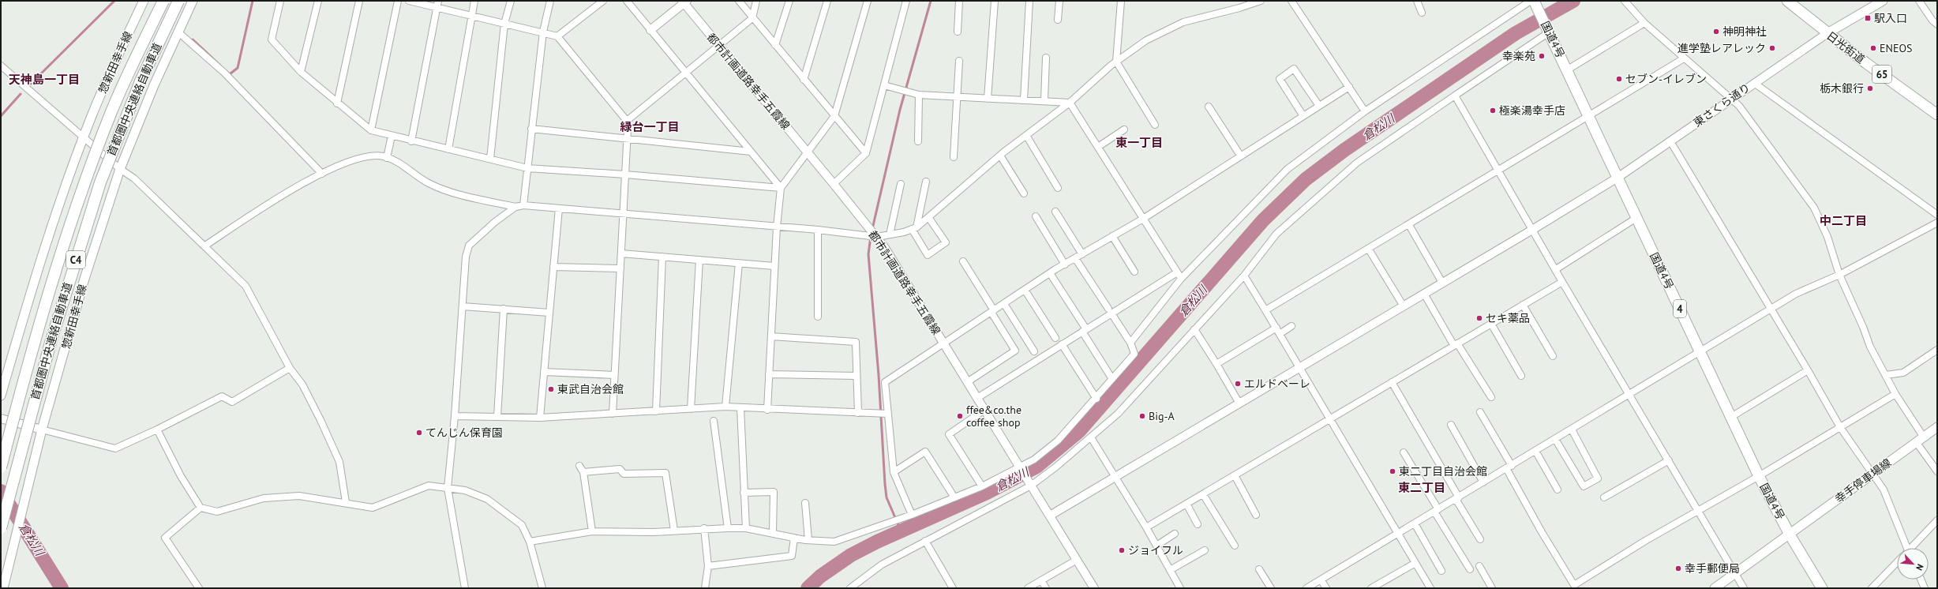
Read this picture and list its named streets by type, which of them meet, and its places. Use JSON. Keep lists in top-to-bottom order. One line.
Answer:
{"streets":{"highway":["首都圏中央連絡自動車道","C4"],"main road":["国道4号","日光街道","惣新田幸手線","65","4","幸手停車場線"],"street":["都市計画道路幸手五霞線","東さくら通り"]},"crossings":[["国道4号","東さくら通り"],["国道4号","幸手停車場線"],["日光街道","東さくら通り"],["都市計画道路幸手五霞線","東さくら通り"]],"districts":["天神島一丁目","緑台一丁目","東一丁目","中二丁目","東二丁目"],"water":["倉松川"],"places":{"transit":["駅入口"],"other":["神明神社","進学塾レアレック","ENEOS","幸楽苑","セブン-イレブン","栃木銀行","極楽湯幸手店","セキ薬品","エルドベーレ","東武自治会館","ffee&co.the coffee shop","Big-A","てんじん保育園","東二丁目自治会館","ジョイフル","幸手郵便局"]},"north":"bottom right"}
